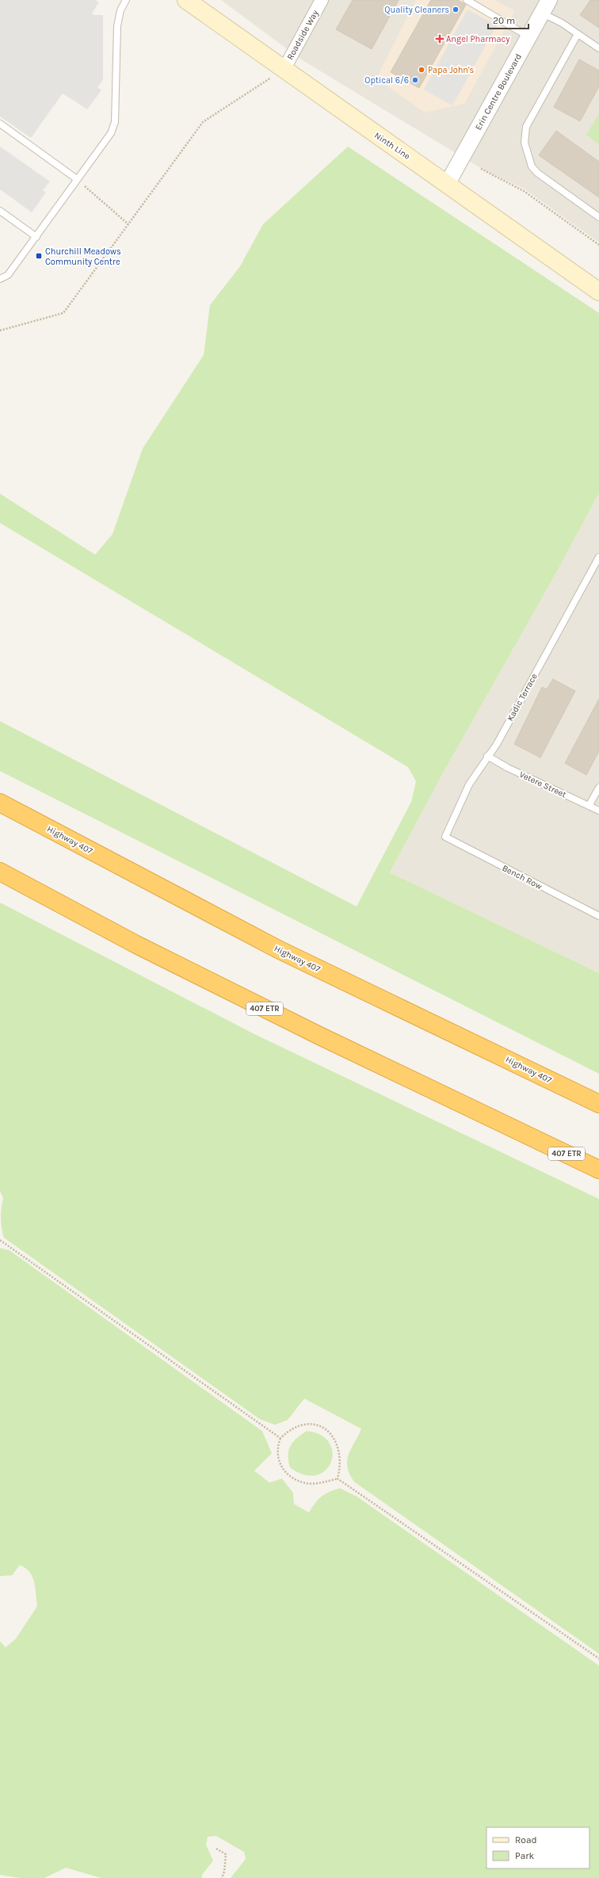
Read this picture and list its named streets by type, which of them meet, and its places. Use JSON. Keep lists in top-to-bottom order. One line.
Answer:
{"streets":{"highway":["Highway 407","407 ETR"],"main road":["Ninth Line"],"street":["Roadside Way","Erin Centre Boulevard"],"lane":["Kadic Terrace","Vetere Street","Bench Row"]},"crossings":[["Roadside Way","Ninth Line"],["Erin Centre Boulevard","Ninth Line"],["Kadic Terrace","Vetere Street"],["Kadic Terrace","Bench Row"]],"places":{"other":["Quality Cleaners","Papa John's","Optical 6/6"],"health":["Angel Pharmacy"],"transit":["Churchill Meadows Community Centre"]},"legend":["Road","Park"],"scale_bar":"20 m"}
